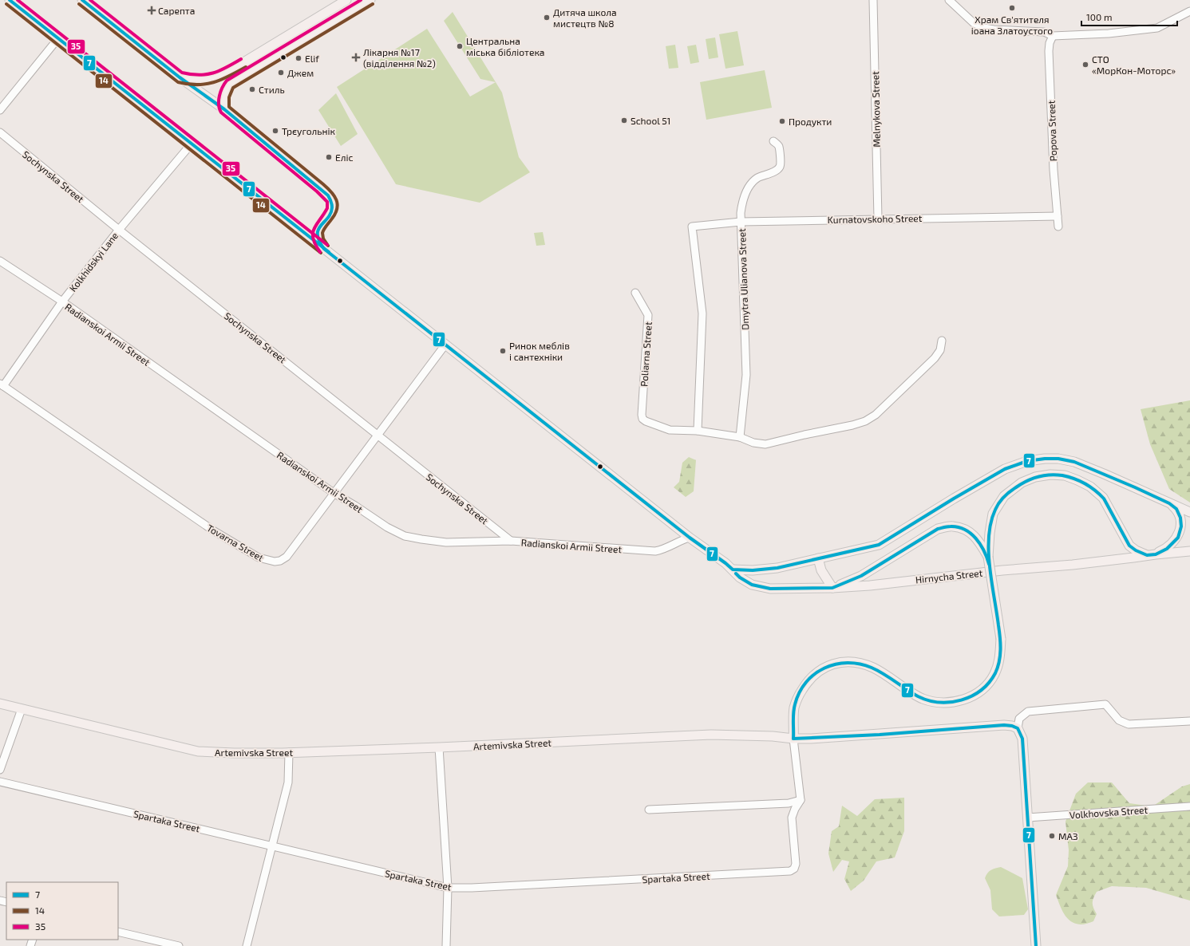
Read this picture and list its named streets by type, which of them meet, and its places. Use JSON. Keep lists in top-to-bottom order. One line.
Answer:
{"streets":{"main road":["Hirnycha Street","Artemivska Street"],"street":["Melnykova Street","Popova Street","Sochynska Street","Kurnatovskoho Street","Kolkhidskyi Lane","Dmytra Ulianova Street","Radianskoi Armii Street","Poliarna Street","Tovarna Street","Volkhovska Street","Spartaka Street"]},"crossings":[["Melnykova Street","Kurnatovskoho Street"],["Popova Street","Kurnatovskoho Street"],["Sochynska Street","Kolkhidskyi Lane"],["Sochynska Street","Radianskoi Armii Street"],["Sochynska Street","Tovarna Street"],["Kurnatovskoho Street","Dmytra Ulianova Street"],["Kurnatovskoho Street","Poliarna Street"],["Kolkhidskyi Lane","Radianskoi Armii Street"],["Kolkhidskyi Lane","Tovarna Street"],["Kolkhidskyi Lane","Hirnycha Street"],["Radianskoi Armii Street","Tovarna Street"],["Radianskoi Armii Street","Hirnycha Street"],["Tovarna Street","Hirnycha Street"]],"places":{"other":["Храм Св'ятителя іоана Златоустого","Дитяча школа мистецтв №8","Центральна міська бібліотека","Elif","СТО «МорКон-Моторс»","Джем","Стиль","School 51","Продукти","Трєугольнік","Еліс","Ринок меблів і сантехніки","МАЗ"],"health":["Сарепта","Лікарня №17 (відділення №2)"]},"lines":["transit line 7","transit line 35","transit line 14"],"legend":["7","14","35"],"scale_bar":"100 m"}
